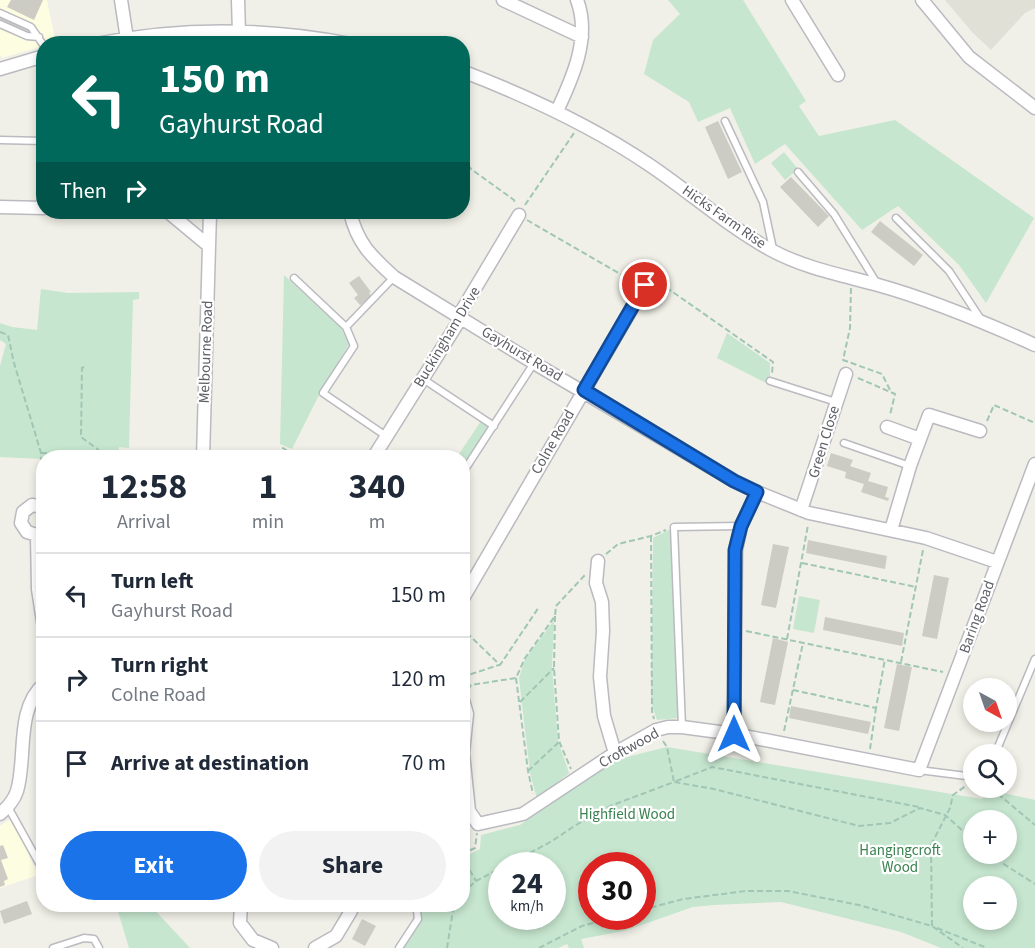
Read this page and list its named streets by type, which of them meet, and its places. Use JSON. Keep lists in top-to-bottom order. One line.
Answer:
{"streets":{"street":["Hicks Farm Rise","Buckingham Drive","Melbourne Road","Gayhurst Road","Colne Road","Green Close","Baring Road","Croftwood"]},"crossings":[["Buckingham Drive","Gayhurst Road"],["Gayhurst Road","Colne Road"],["Gayhurst Road","Green Close"],["Gayhurst Road","Baring Road"],["Baring Road","Croftwood"]],"parks":["Highfield Wood","Hangingcroft Wood"],"north":"bottom right","page":{"turn":["150 m","Gayhurst Road"],"then":"Then","eta":["12:58","Arrival","1","min","340","m"],"list":[{"name":"Turn left","note":"Gayhurst Road","value":"150 m"},{"name":"Turn right","note":"Colne Road","value":"120 m"},{"name":"Arrive at destination","value":"70 m"}],"map_buttons":["+","−"],"buttons":["Exit","Share"],"speed":"24 km/h","limit":"30"}}
